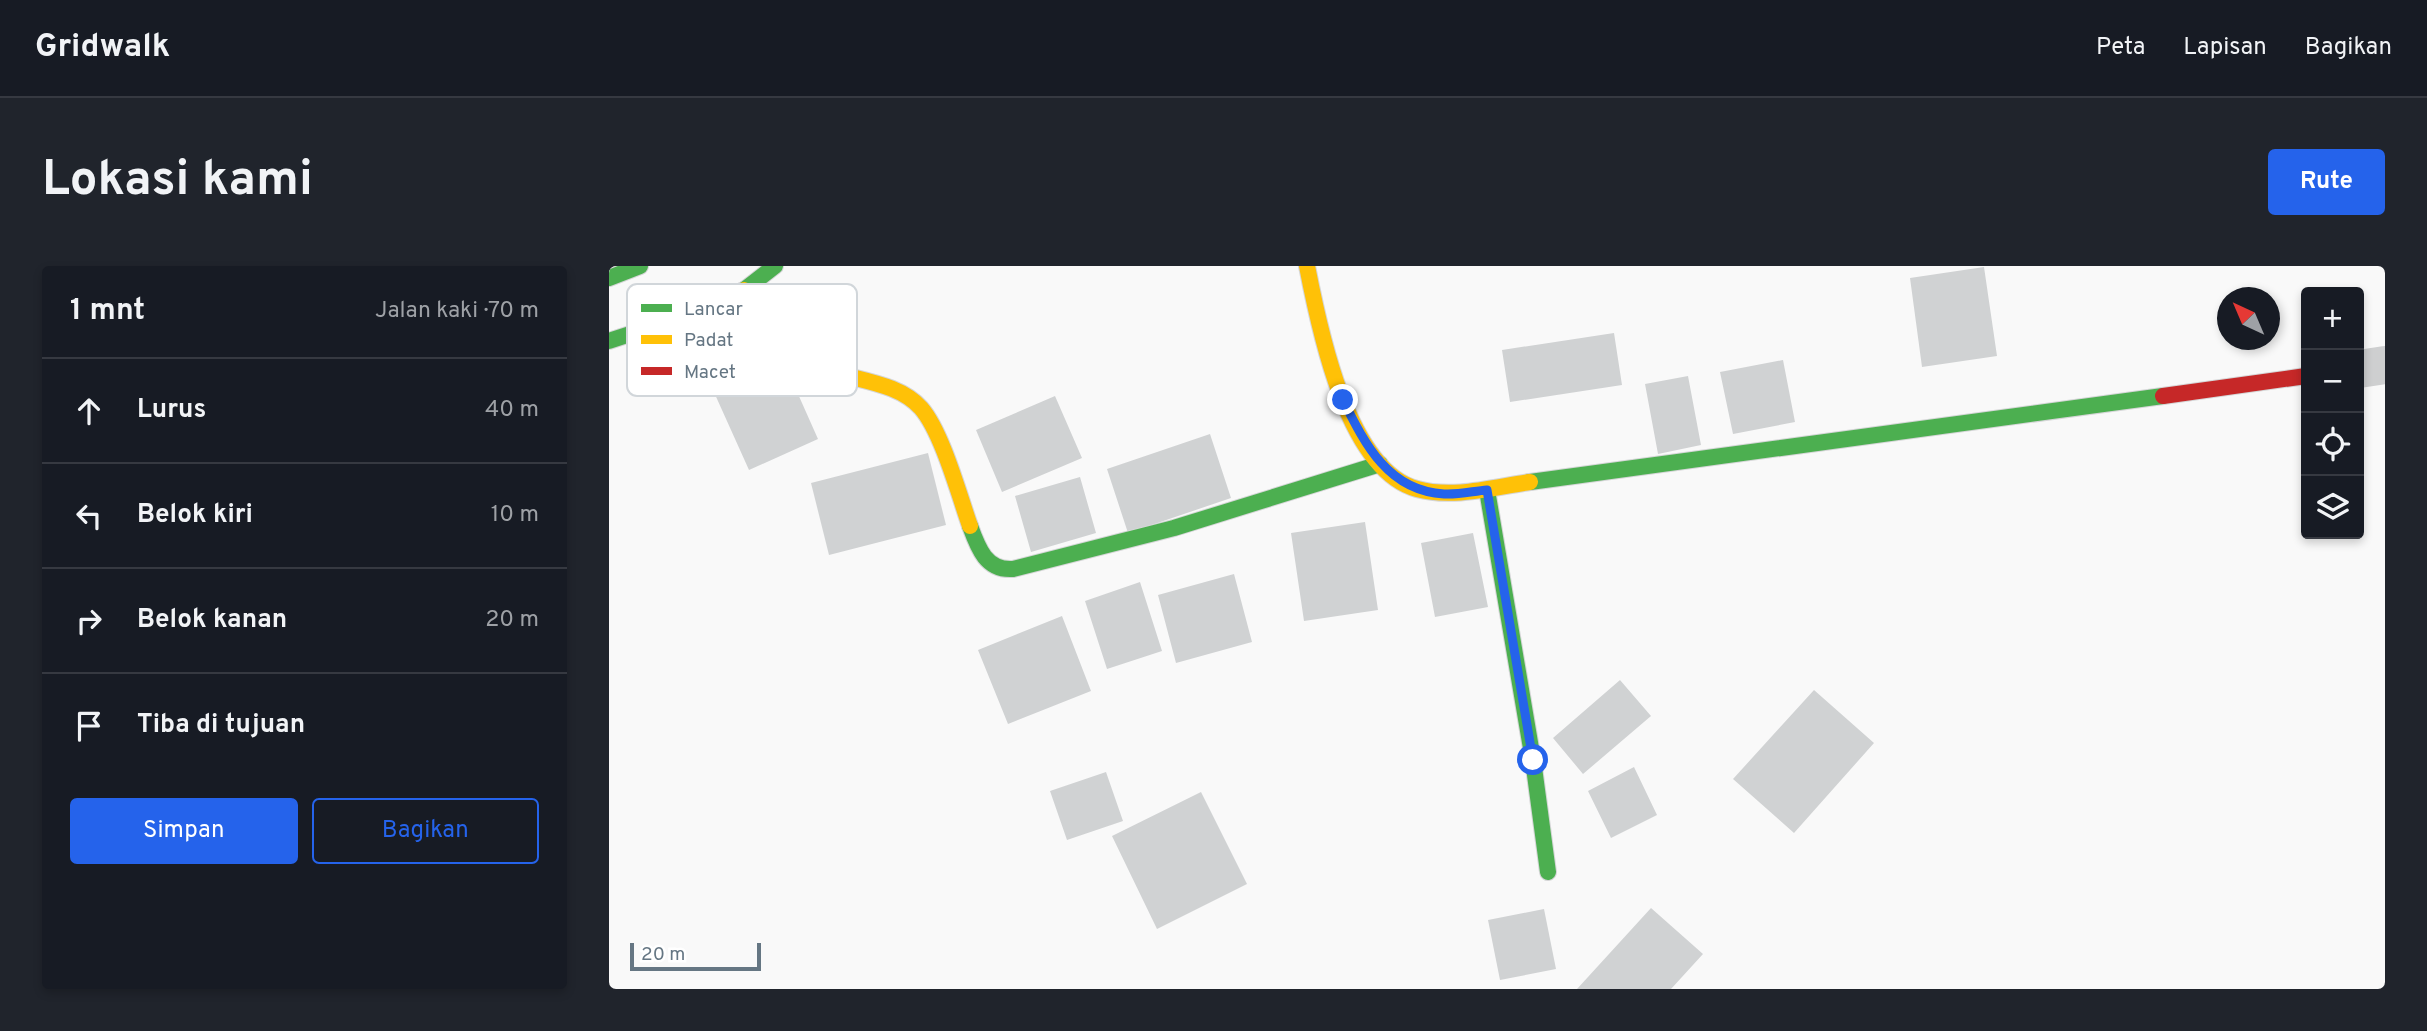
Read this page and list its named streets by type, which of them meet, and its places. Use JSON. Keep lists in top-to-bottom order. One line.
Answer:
{"legend":["Lancar","Padat","Macet"],"scale_bar":"20 m","north":"top left","page":{"header":"Gridwalk","nav":["Peta","Lapisan","Bagikan"],"buttons":["Rute",["Simpan","Bagikan"]],"title":"Lokasi kami","heading":["1 mnt","Jalan kaki · 70 m"],"map_buttons":["+","−"],"list":[["Lurus","40 m"],["Belok kiri","10 m"],["Belok kanan","20 m"],"Tiba di tujuan"],"scale":"20 m"}}
